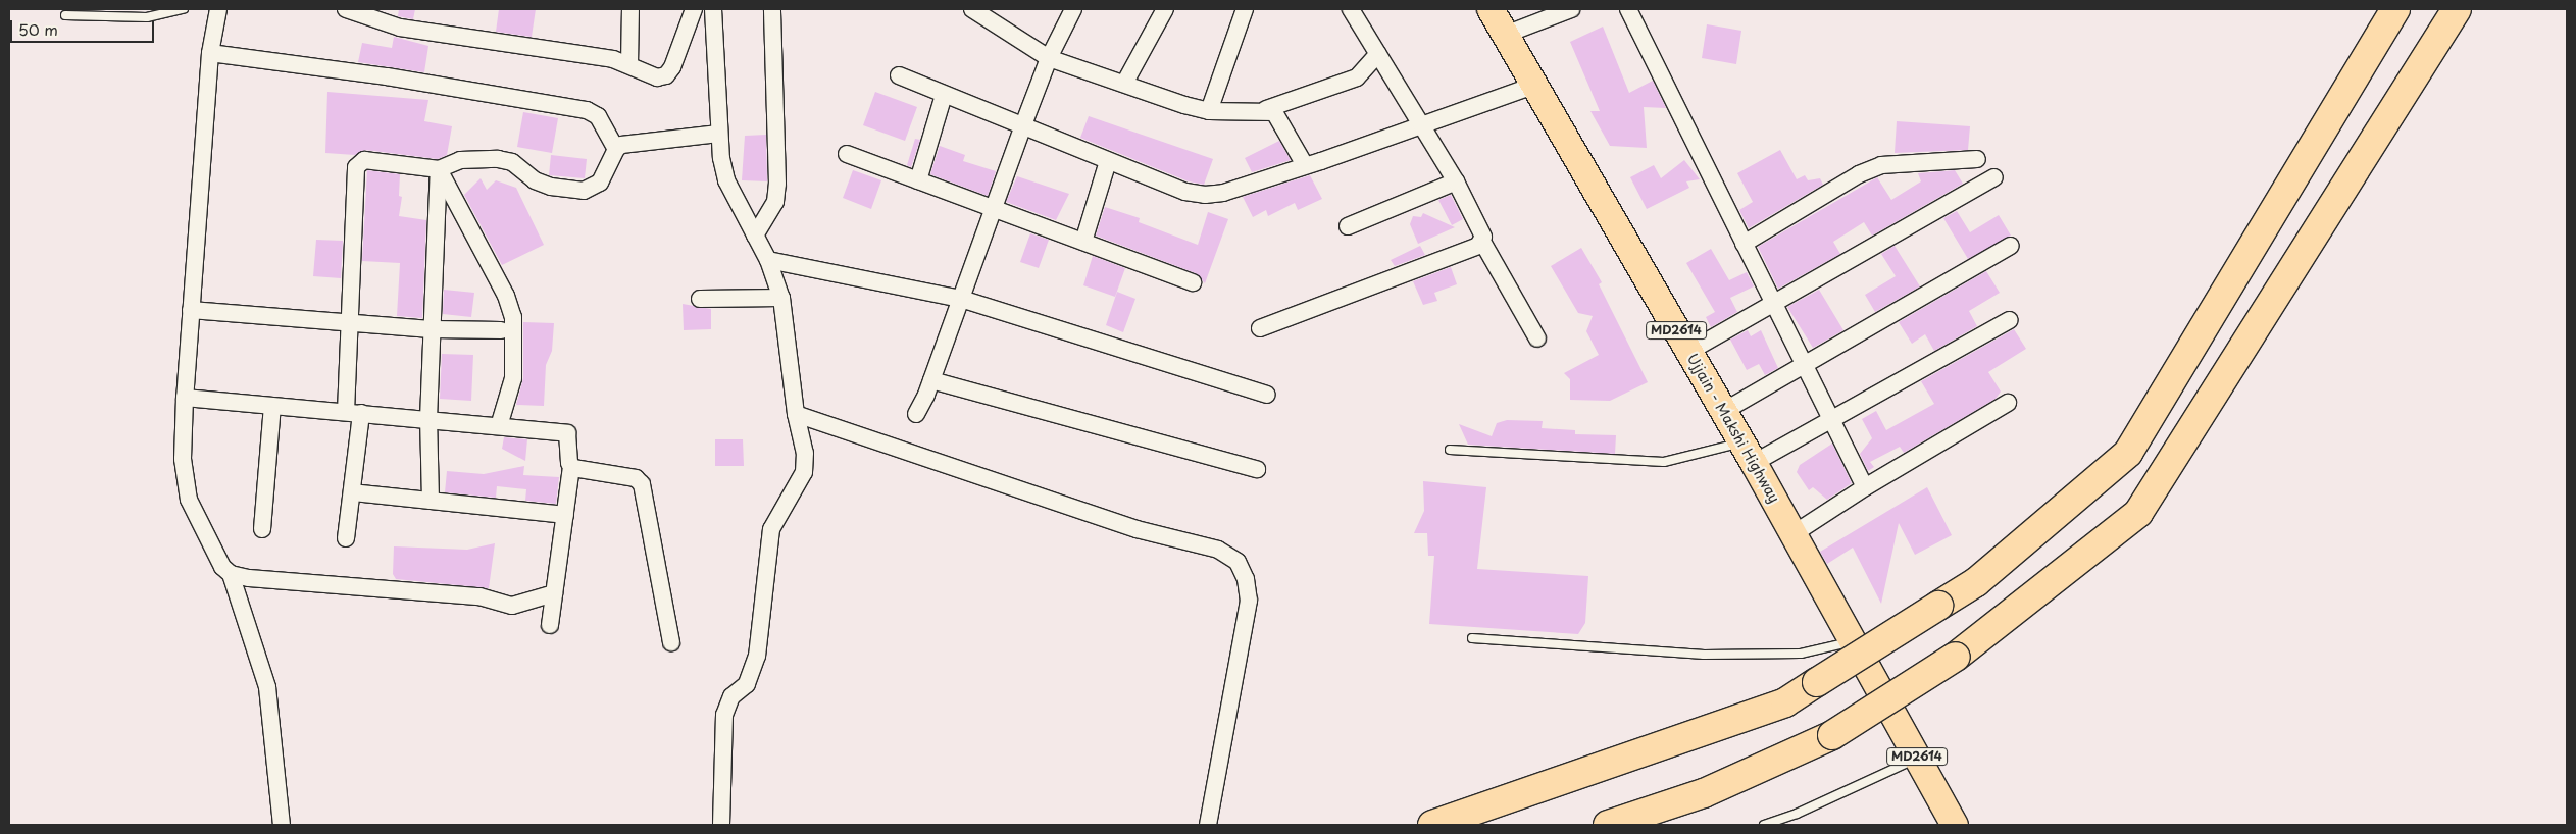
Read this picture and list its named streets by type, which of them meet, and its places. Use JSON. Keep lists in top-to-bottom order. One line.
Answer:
{"streets":{"main road":["MD2614","Ujjain - Makshi Highway"]},"scale_bar":"50 m"}
